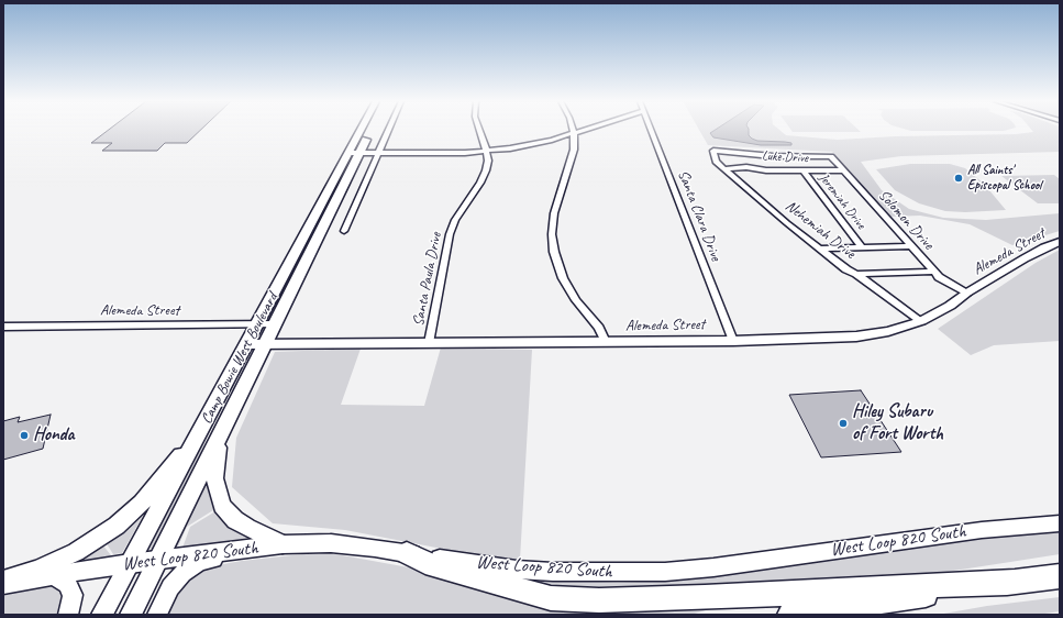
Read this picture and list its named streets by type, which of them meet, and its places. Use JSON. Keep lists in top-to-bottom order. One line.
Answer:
{"streets":{"main road":["Camp Bowie West Boulevard","West Loop 820 South"],"street":["Luke Drive","Jeremiah Drive","Santa Clara Drive","Solomon Drive","Nehemiah Drive","Alemeda Street","Santa Paula Drive"]},"crossings":[["Luke Drive","Jeremiah Drive"],["Luke Drive","Solomon Drive"],["Luke Drive","Nehemiah Drive"],["Santa Clara Drive","Alemeda Street"],["Solomon Drive","Nehemiah Drive"],["Solomon Drive","Alemeda Street"],["Nehemiah Drive","Alemeda Street"],["Alemeda Street","Santa Paula Drive"],["Alemeda Street","Camp Bowie West Boulevard"],["Camp Bowie West Boulevard","West Loop 820 South"]],"places":["All Saints' Episcopal School","Hiley Subaru of Fort Worth","Honda"]}
